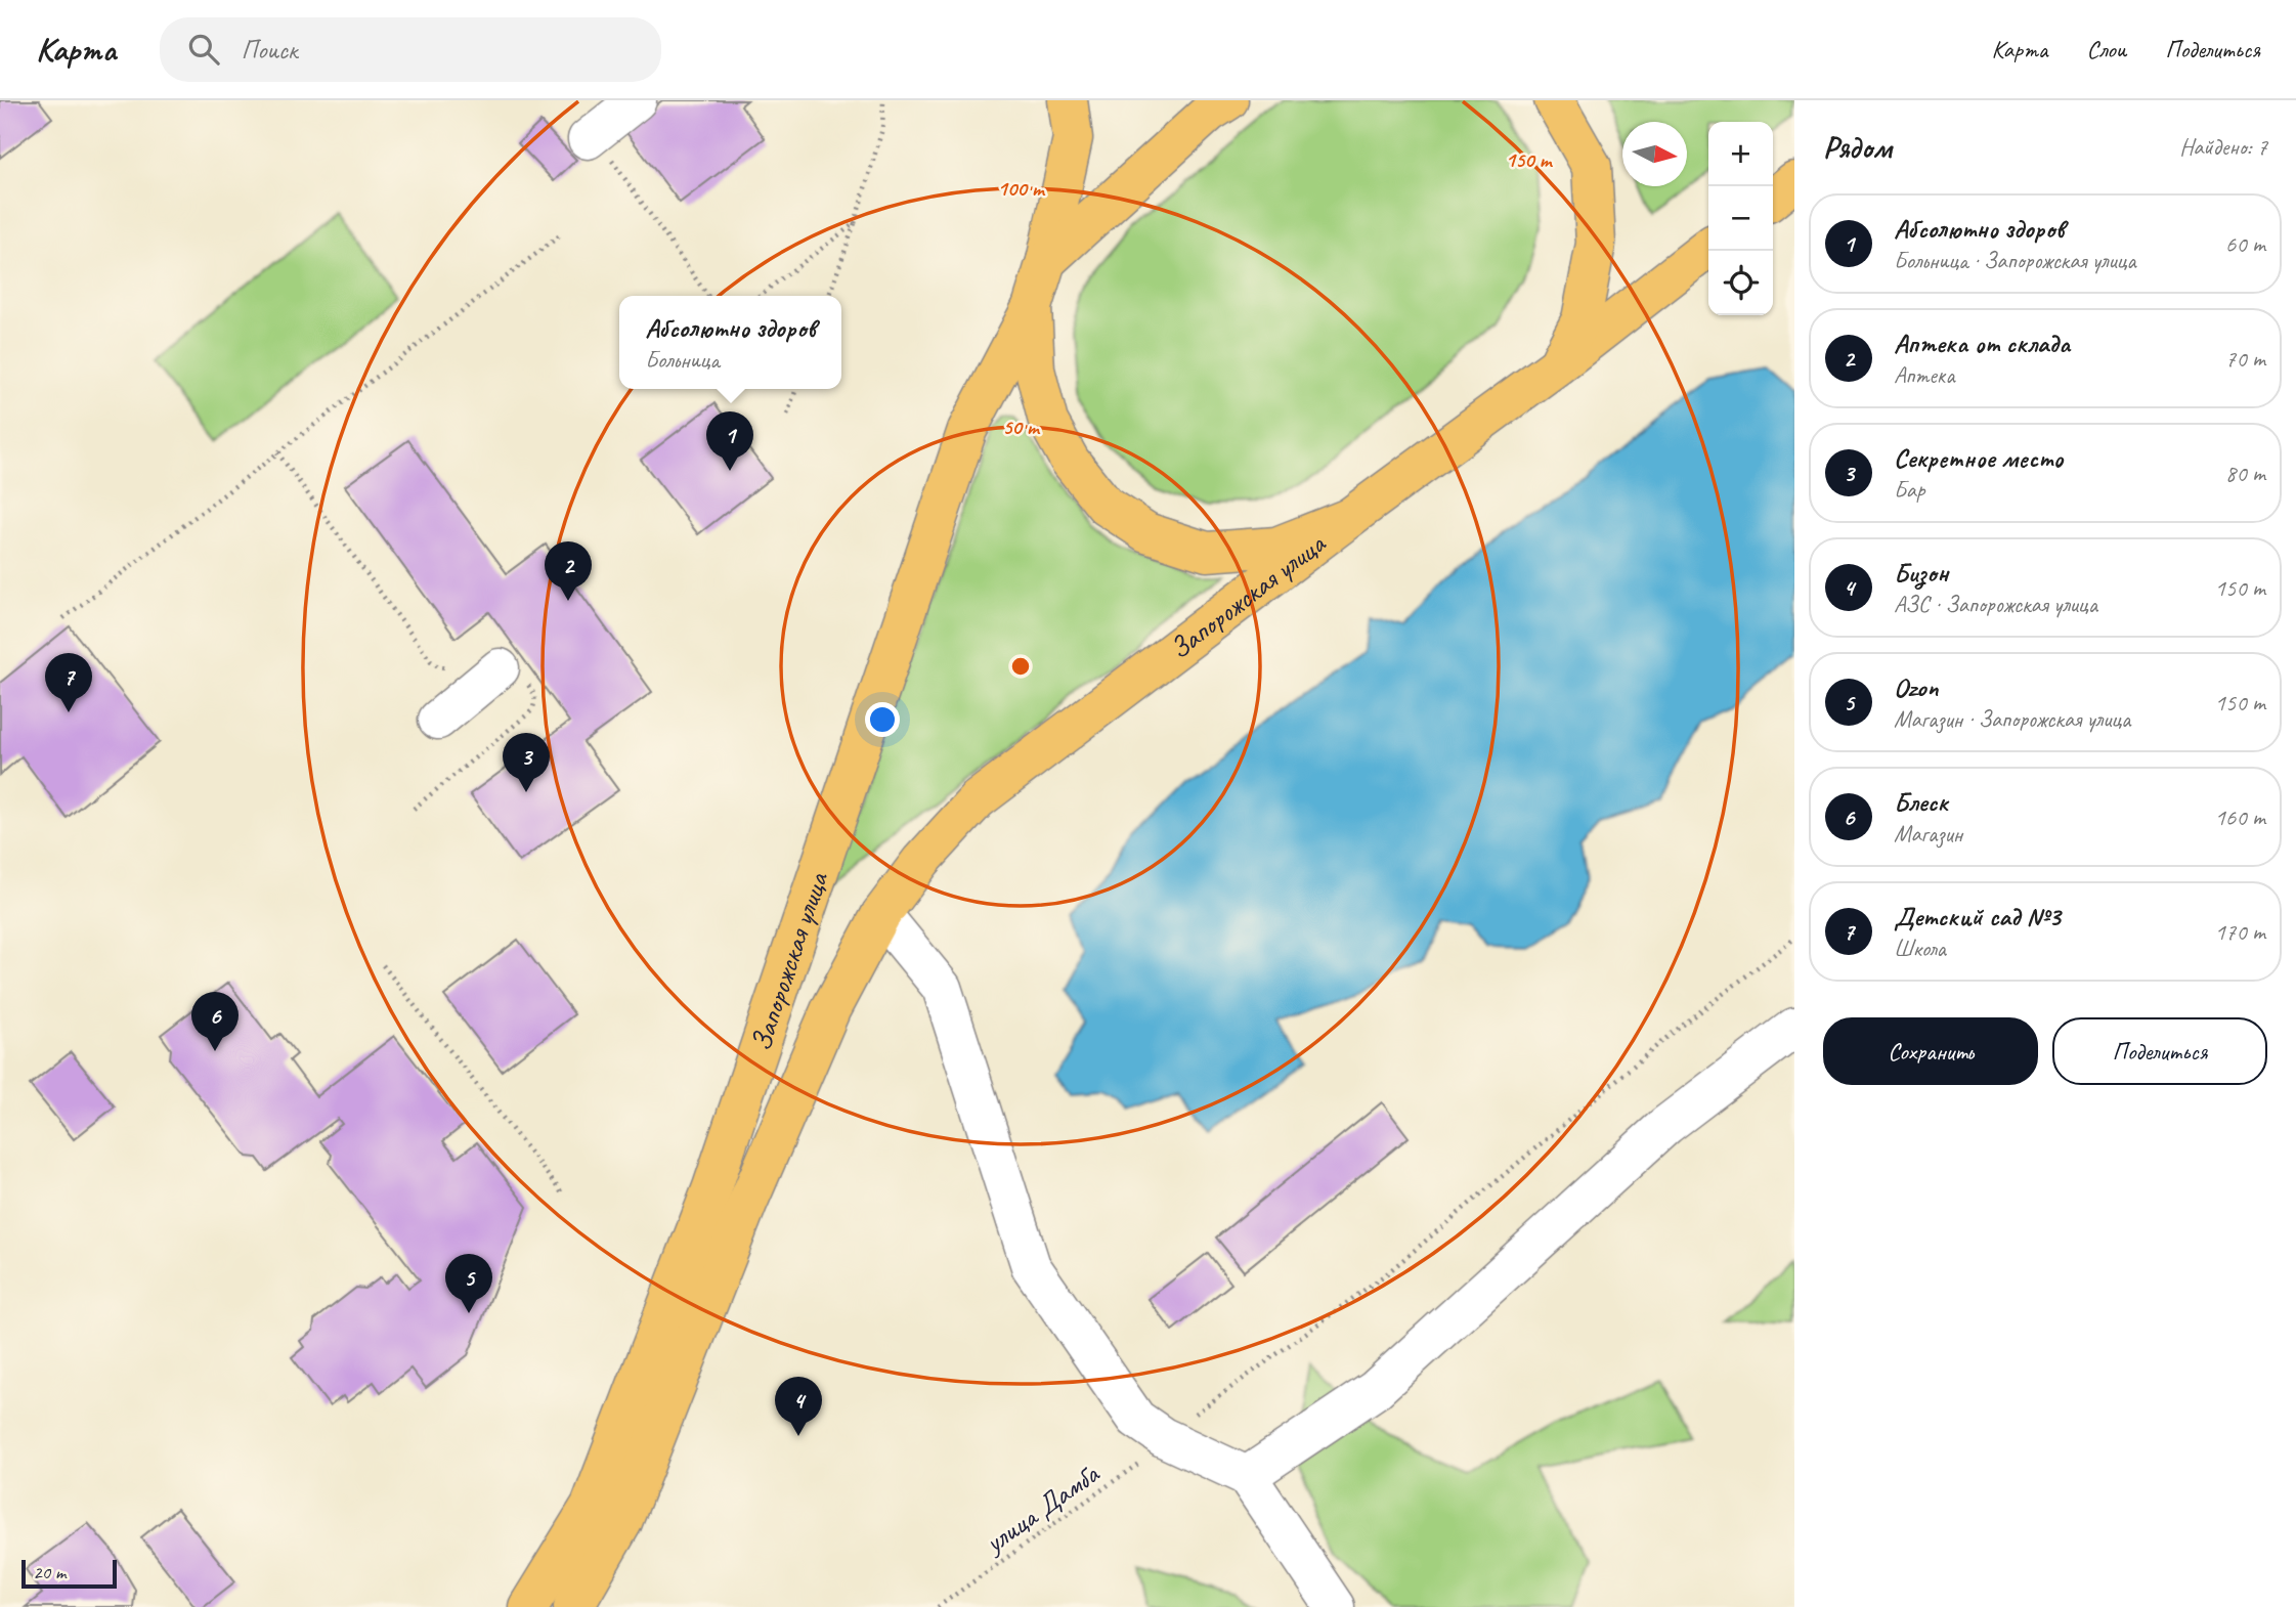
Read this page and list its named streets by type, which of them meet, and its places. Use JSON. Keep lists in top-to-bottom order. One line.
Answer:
{"streets":{"main road":["Запорожская улица"],"path":["улица Дамба"]},"scale_bar":"20 m","north":"right","page":{"header":"Карта","search":"Поиск","nav":["Карта","Слои","Поделиться"],"heading":["Рядом","Найдено: 7"],"map_buttons":["+","−"],"list":[{"mark":"1","name":"Абсолютно здоров","note":"Больница · Запорожская улица","value":"60 m"},{"mark":"2","name":"Аптека от склада","note":"Аптека","value":"70 m"},{"mark":"3","name":"Секретное место","note":"Бар","value":"80 m"},{"mark":"4","name":"Бизон","note":"АЗС · Запорожская улица","value":"150 m"},{"mark":"5","name":"Ozon","note":"Магазин · Запорожская улица","value":"150 m"},{"mark":"6","name":"Блеск","note":"Магазин","value":"160 m"},{"mark":"7","name":"Детский сад №3","note":"Школа","value":"170 m"}],"popup":["Абсолютно здоров","Больница"],"pins":["1","2","7","3","6","5","4"],"buttons":["Сохранить","Поделиться"],"scale":"20 m"},"rings":["150 m","100 m","50 m"]}
